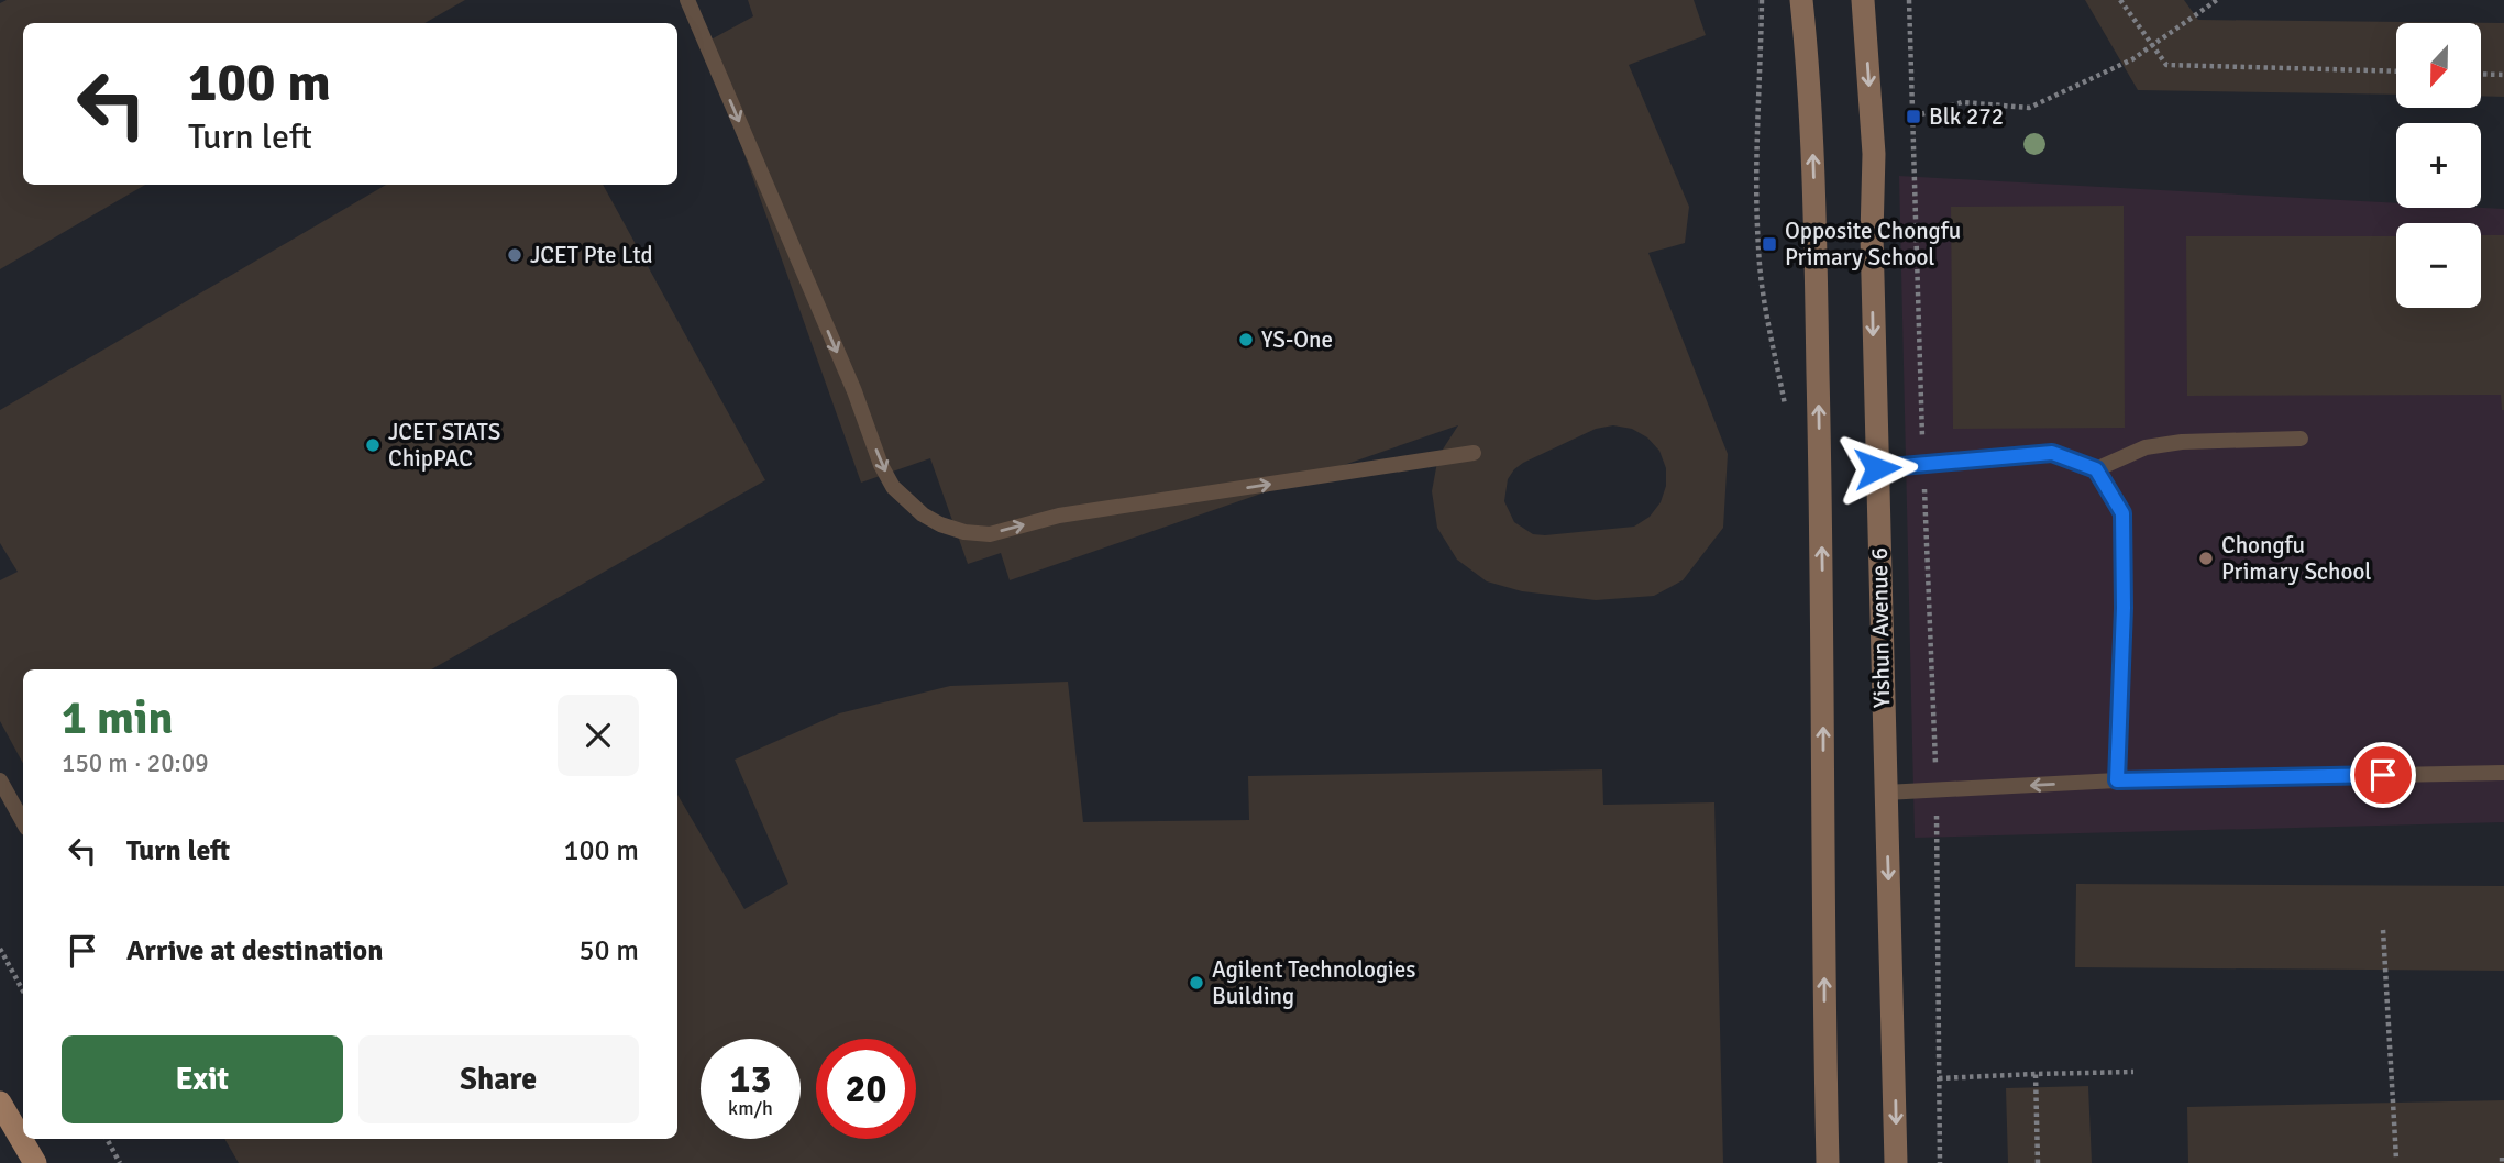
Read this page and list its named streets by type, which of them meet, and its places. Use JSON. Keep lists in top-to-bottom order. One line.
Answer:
{"streets":{"main road":["Yishun Avenue 6"]},"places":{"transit":["Blk 272","Opposite Chongfu Primary School"],"other":["JCET Pte Ltd","YS-One","JCET STATS ChipPAC","Chongfu Primary School","Agilent Technologies Building"]},"north":"bottom","page":{"map_buttons":["+","−"],"turn":["100 m","Turn left"],"heading":["1 min","150 m · 20:09"],"list":[{"name":"Turn left","value":"100 m"},{"name":"Arrive at destination","value":"50 m"}],"buttons":["Exit","Share"],"speed":"13 km/h","limit":"20"}}
